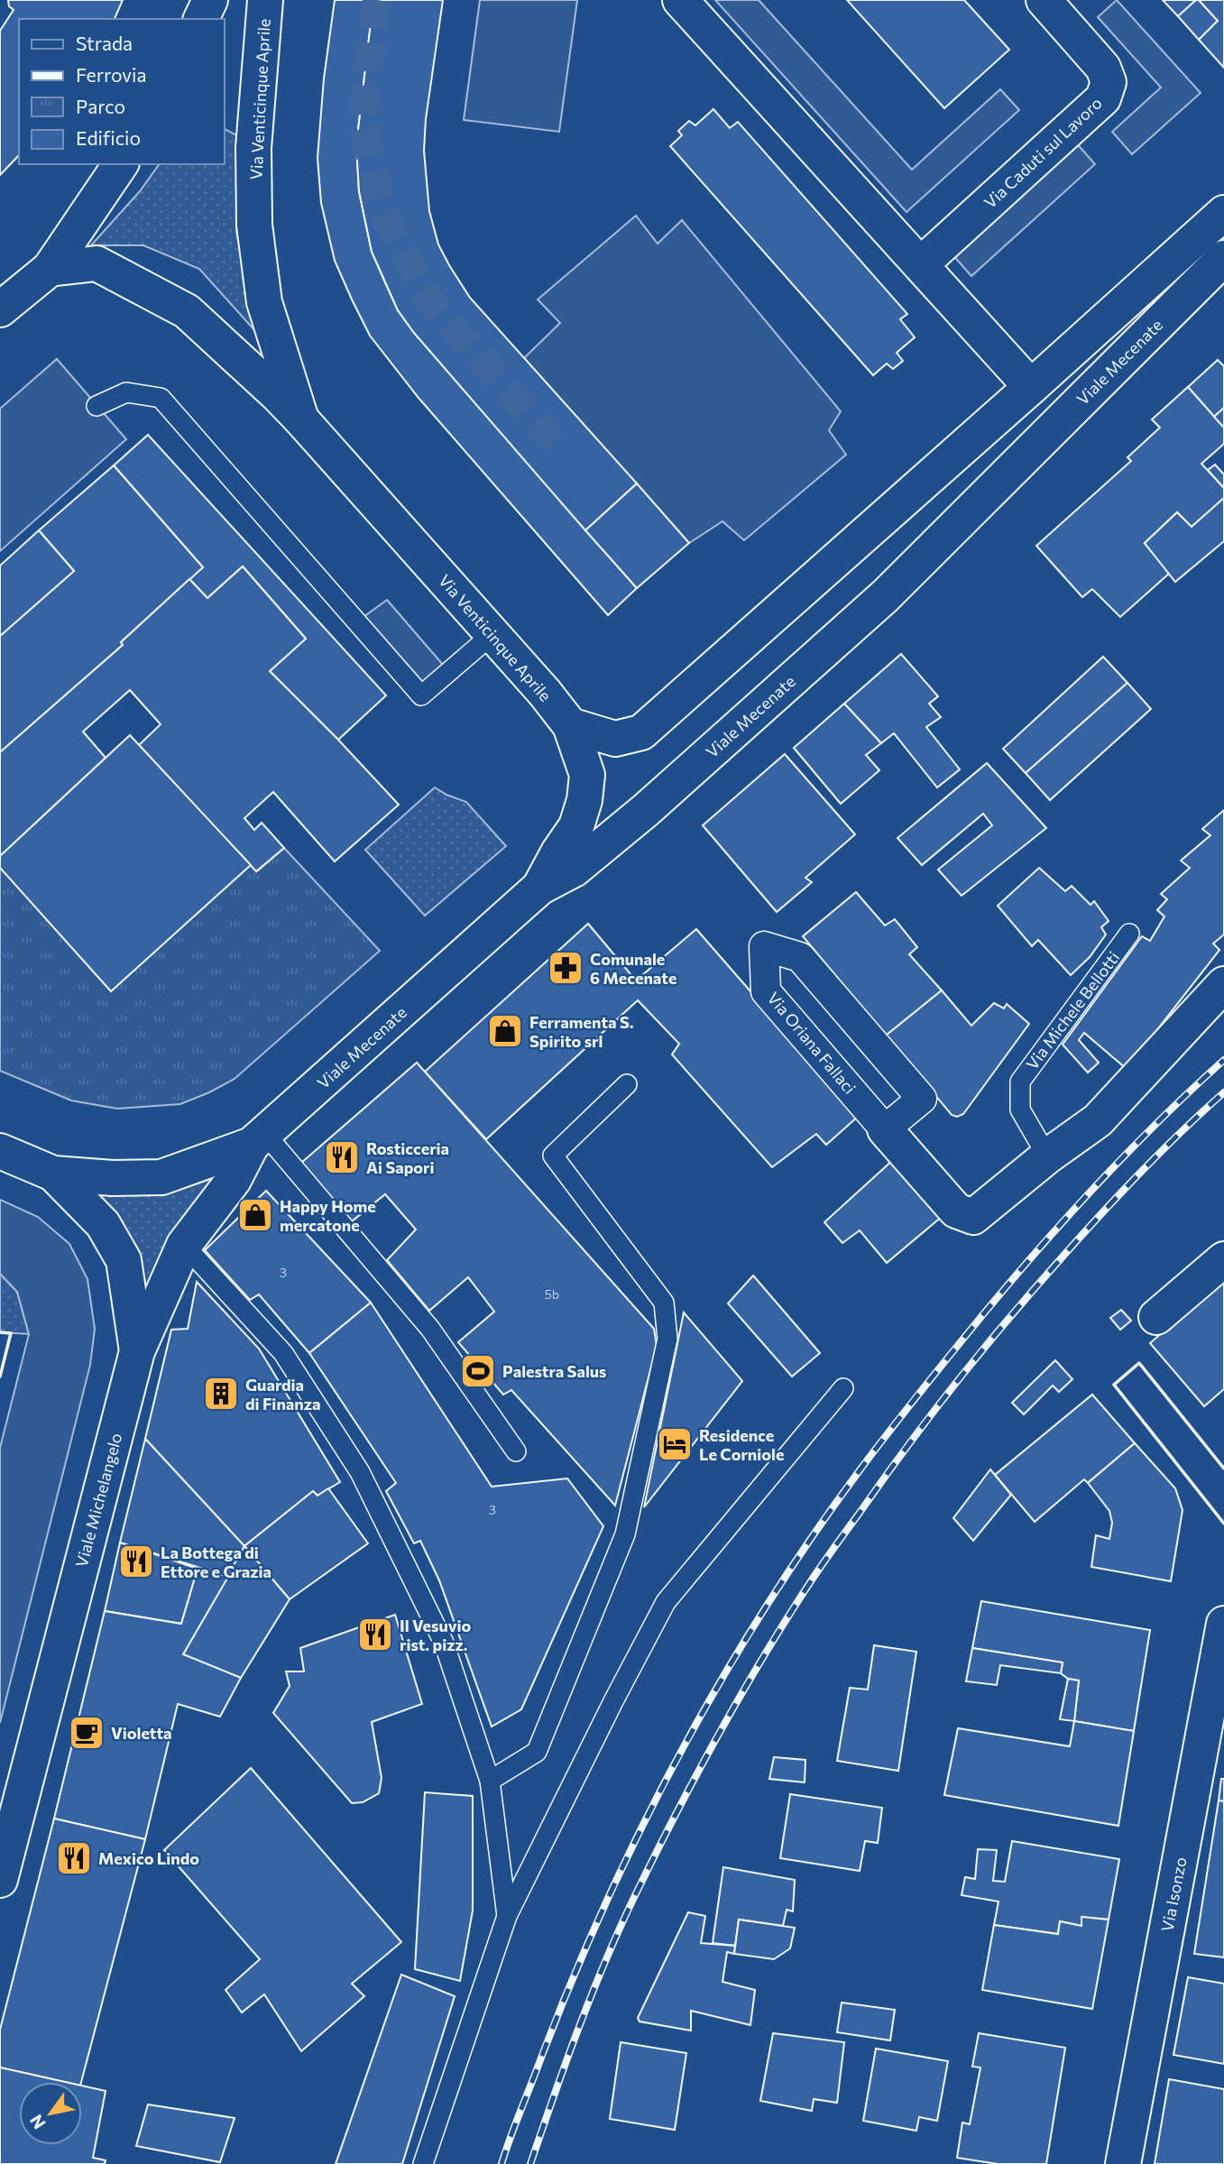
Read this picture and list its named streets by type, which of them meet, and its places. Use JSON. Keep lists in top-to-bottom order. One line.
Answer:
{"streets":{"main road":["Via Venticinque Aprile","Via Caduti sul Lavoro","Viale Mecenate","Viale Michelangelo","Via Isonzo"],"street":["Via Oriana Fallaci"],"lane":["Via Michele Bellotti"]},"crossings":[["Via Venticinque Aprile","Viale Mecenate"],["Viale Mecenate","Viale Michelangelo"]],"places":{"pharmacy":["Comunale 6 Mecenate"],"shop":["Ferramenta S. Spirito srl","Happy Home mercatone"],"restaurant":["Rosticceria Ai Sapori","La Bottega di Ettore e Grazia","Il Vesuvio rist. pizz.","Mexico Lindo"],"sports":["Palestra Salus"],"building":["Guardia di Finanza"],"hotel":["Residence Le Corniole"],"cafe":["Violetta"]},"house_numbers":["3","5b","3"],"legend":["Strada","Ferrovia","Parco","Edificio"],"north":"bottom left"}
